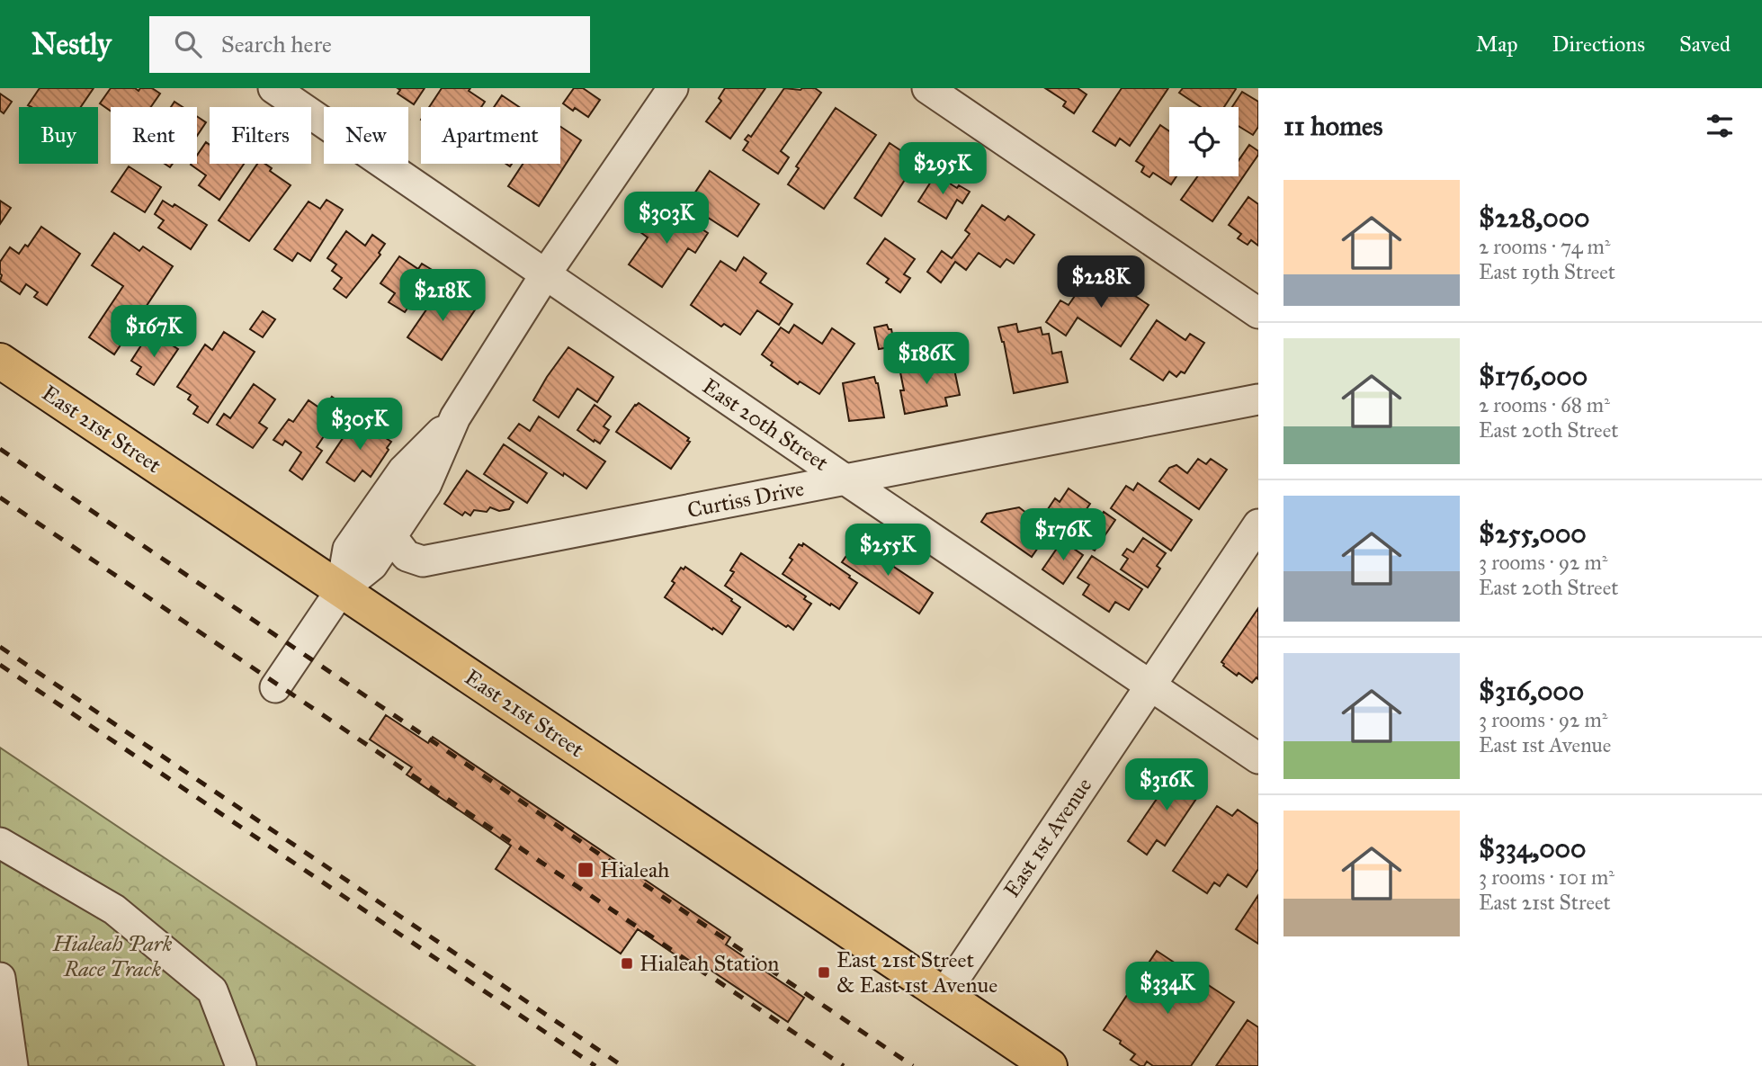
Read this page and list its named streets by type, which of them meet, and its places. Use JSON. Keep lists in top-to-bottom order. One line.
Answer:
{"streets":{"main road":["East 21st Street"],"street":["East 20th Street","Curtiss Drive","East 1st Avenue"]},"crossings":[["East 20th Street","Curtiss Drive"],["East 20th Street","East 1st Avenue"],["East 21st Street","East 1st Avenue"]],"parks":["Hialeah Park Race Track"],"places":{"transit":["Hialeah","Hialeah Station","East 21st Street & East 1st Avenue"]},"page":{"header":"Nestly","search":"Search here","nav":["Map","Directions","Saved"],"heading":"11 homes","chip":["Buy","Rent","Filters","New","Apartment"],"price":["$295K","$303K","$228K","$218K","$167K","$186K","$305K","$176K","$255K","$316K","$334K"],"list":[{"name":"$228,000","note":"2 rooms · 74 m² · East 19th Street"},{"name":"$176,000","note":"2 rooms · 68 m² · East 20th Street"},{"name":"$255,000","note":"3 rooms · 92 m² · East 20th Street"},{"name":"$316,000","note":"3 rooms · 92 m² · East 1st Avenue"},{"name":"$334,000","note":"3 rooms · 101 m² · East 21st Street"}]}}
